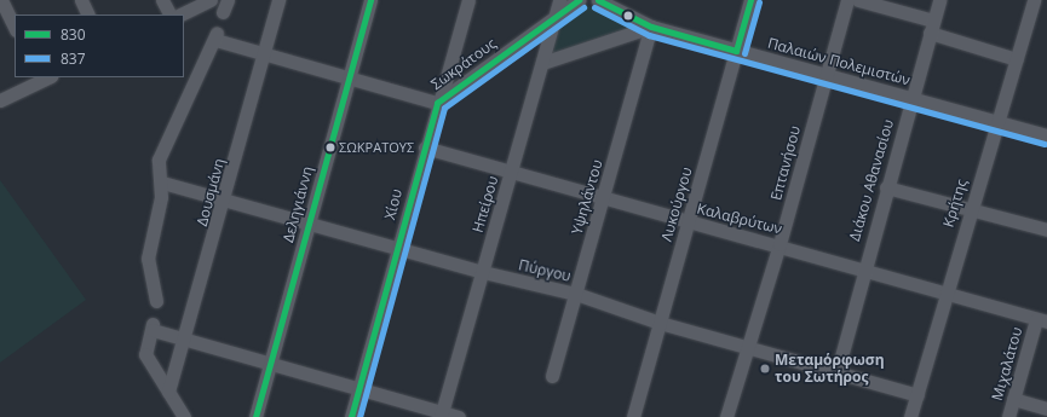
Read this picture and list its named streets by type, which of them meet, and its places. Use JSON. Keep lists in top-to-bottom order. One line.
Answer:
{"streets":{"street":["Παλαιών Πολεμιστών","Σωκράτους","Επτανήσου","Διάκου Αθανασίου","Δουσμάνη","Υψηλάντου","Κρήτης","Δεληγιάννη","Χίου","Ηπείρου","Λυκούργου","Καλαβρύτων","Πύργου","Μιχαλάτου"]},"crossings":[["Παλαιών Πολεμιστών","Επτανήσου"],["Παλαιών Πολεμιστών","Διάκου Αθανασίου"],["Παλαιών Πολεμιστών","Υψηλάντου"],["Παλαιών Πολεμιστών","Κρήτης"],["Παλαιών Πολεμιστών","Λυκούργου"],["Σωκράτους","Δουσμάνη"],["Σωκράτους","Δεληγιάννη"],["Σωκράτους","Χίου"],["Σωκράτους","Ηπείρου"],["Σωκράτους","Πύργου"],["Επτανήσου","Καλαβρύτων"],["Επτανήσου","Πύργου"],["Διάκου Αθανασίου","Καλαβρύτων"],["Διάκου Αθανασίου","Πύργου"],["Δουσμάνη","Πύργου"],["Υψηλάντου","Καλαβρύτων"],["Υψηλάντου","Πύργου"],["Κρήτης","Καλαβρύτων"],["Κρήτης","Πύργου"],["Δεληγιάννη","Πύργου"],["Χίου","Καλαβρύτων"],["Χίου","Πύργου"],["Ηπείρου","Καλαβρύτων"],["Ηπείρου","Πύργου"],["Λυκούργου","Καλαβρύτων"],["Λυκούργου","Πύργου"],["Καλαβρύτων","Μιχαλάτου"]],"places":["ΣΩΚΡΑΤΟΥΣ","Μεταμόρφωση του Σωτήρος"],"lines":["transit line 830","transit line 837"],"legend":["830","837"]}
